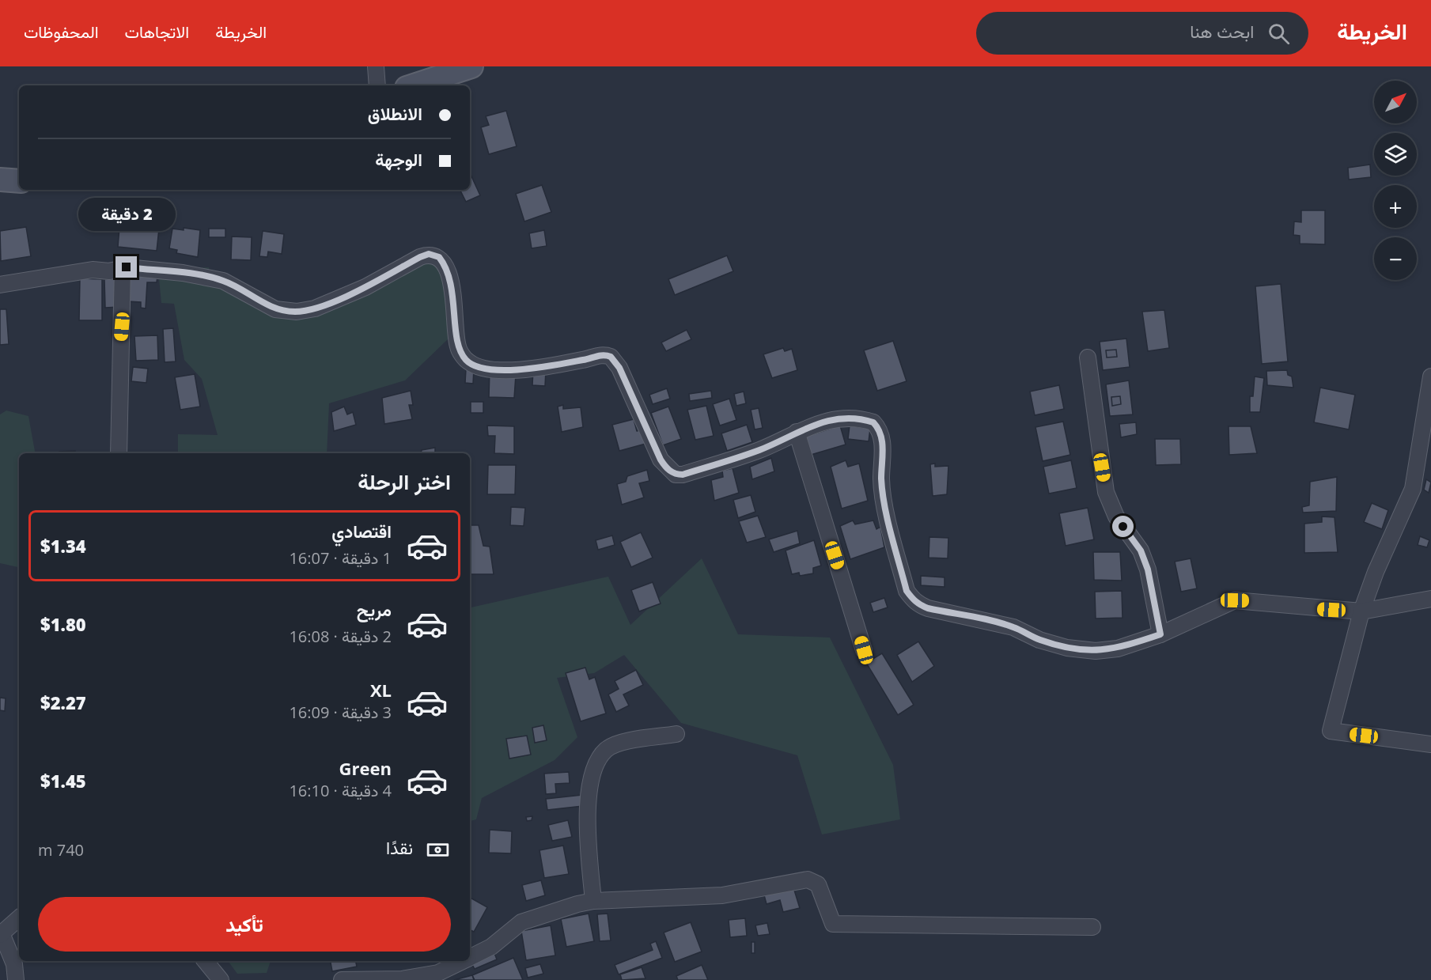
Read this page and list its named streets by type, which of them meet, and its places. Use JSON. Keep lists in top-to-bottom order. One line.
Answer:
{"north":"top right","page":{"header":"الخريطة","search":"ابحث هنا","nav":["الخريطة","الاتجاهات","المحفوظات"],"map_buttons":["+","−"],"banner":["الانطلاق","الوجهة"],"bubble":"2 دقيقة","heading":"اختر الرحلة","list":[{"name":"اقتصادي","note":"1 دقيقة · 16:07","value":"$1.34"},{"name":"مريح","note":"2 دقيقة · 16:08","value":"$1.80"},{"name":"XL","note":"3 دقيقة · 16:09","value":"$2.27"},{"name":"Green","note":"4 دقيقة · 16:10","value":"$1.45"}],"pay":["نقدًا","740 m"],"buttons":"تأكيد"}}
